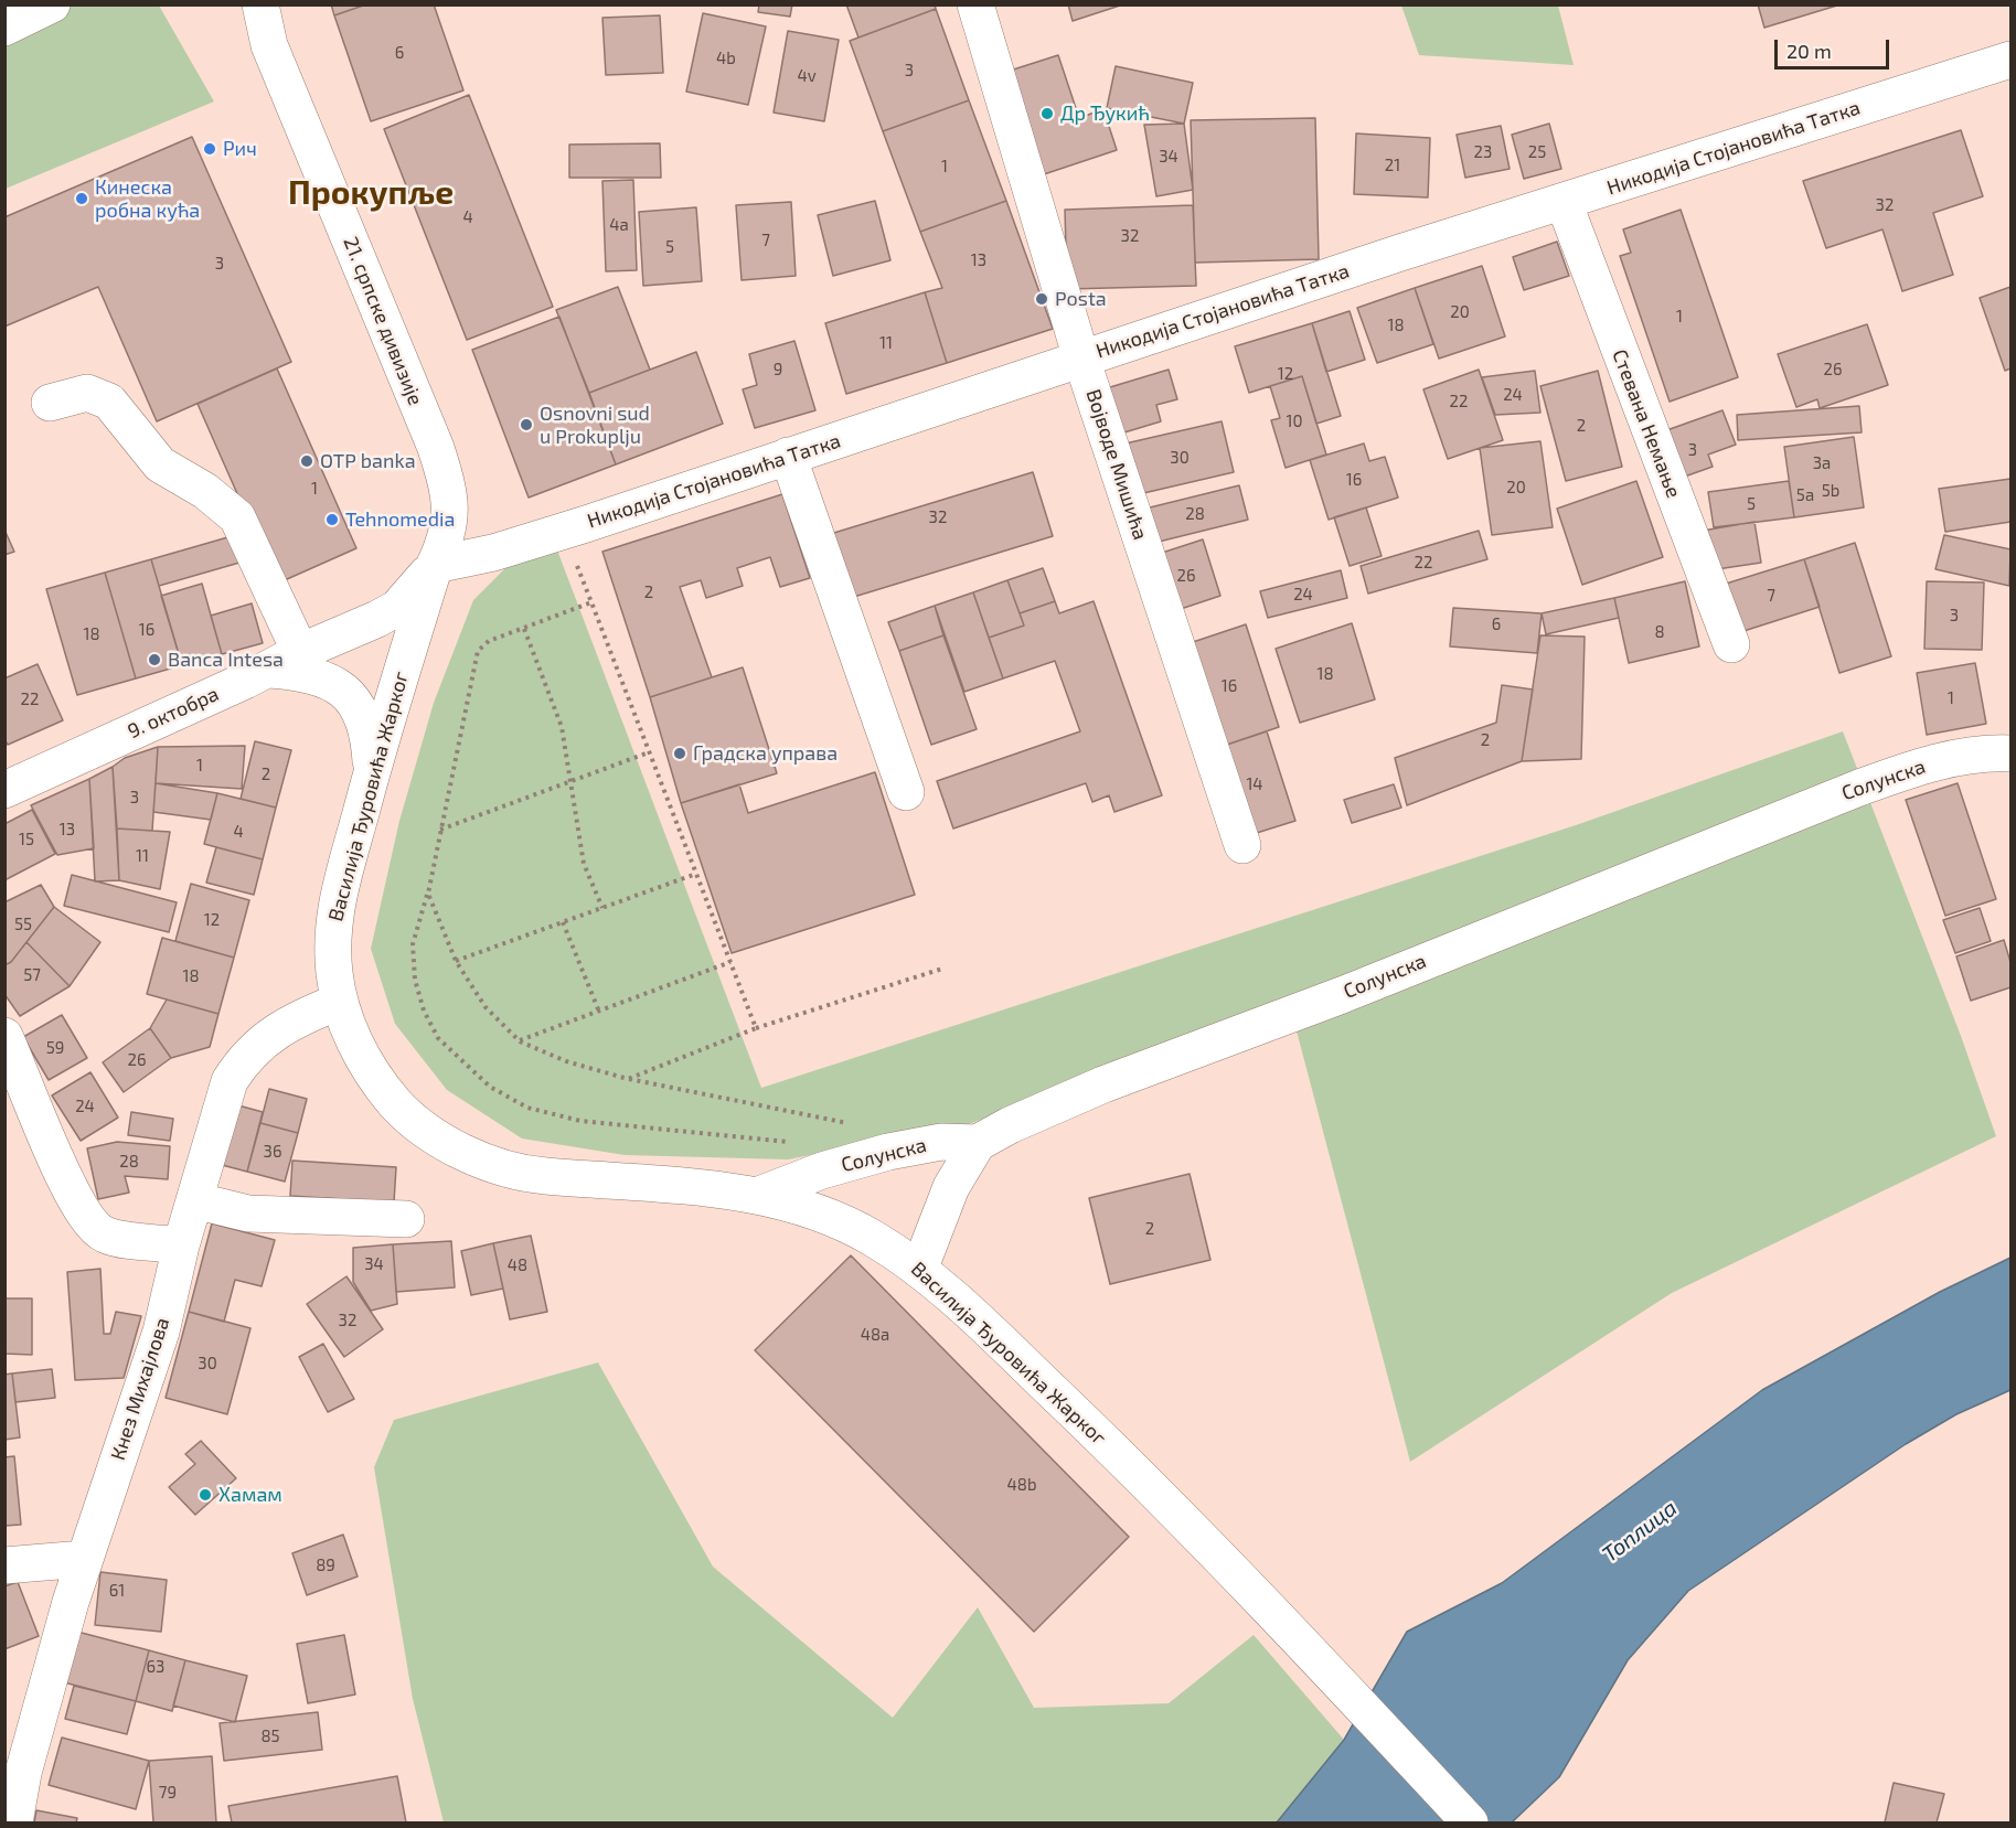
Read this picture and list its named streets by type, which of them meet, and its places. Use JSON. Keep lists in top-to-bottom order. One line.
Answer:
{"streets":{"street":["Никодија Стојановића Татка","21. српске дивизије","Стевана Немање","Војводе Мишића","9. октобра","Солунска","Василија Ђуровића Жарког","Кнез Михајлова"]},"crossings":[["Никодија Стојановића Татка","21. српске дивизије"],["Никодија Стојановића Татка","Стевана Немање"],["Никодија Стојановића Татка","Војводе Мишића"],["Никодија Стојановића Татка","9. октобра"],["Никодија Стојановића Татка","Василија Ђуровића Жарког"],["21. српске дивизије","9. октобра"],["21. српске дивизије","Василија Ђуровића Жарког"],["9. октобра","Василија Ђуровића Жарког"],["Солунска","Василија Ђуровића Жарког"],["Василија Ђуровића Жарког","Кнез Михајлова"]],"districts":["Прокупље"],"water":["Топлица"],"places":["Др Ђукић","Рич","Кинеска робна кућа","Posta","Osnovni sud u Prokuplju","OTP banka","Tehnomedia","Banca Intesa","Градска управа","Хамам"],"house_numbers":["6","4b","3","4v","23","25","34","21","1","32","4","4a","32","7","5","13","3","20","1","18","11","9","26","12","24","22","10","2","3","30","3a","16","20","1","5b","5a","5","28","32","22","26","2","24","7","3","6","16","8","18","18","16","1","22","2","1","2","14","3","13","4","15","11","12","55","57","18","59","26","24","36","28","2","34","48","32","48a","30","48b","89","61","63","85","79"],"scale_bar":"20 m"}
